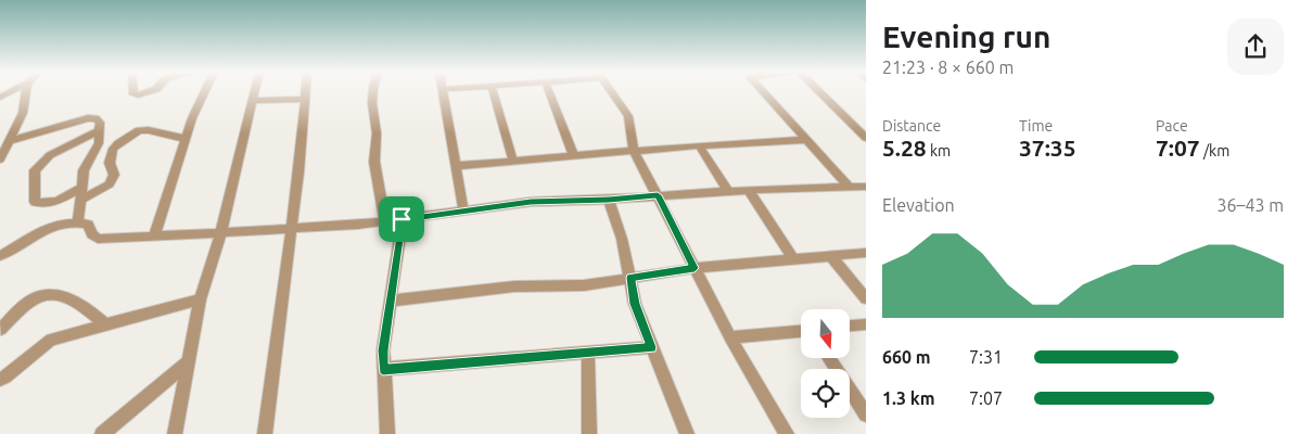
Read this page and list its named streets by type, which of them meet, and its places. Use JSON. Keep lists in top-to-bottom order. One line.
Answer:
{"north":"bottom","page":{"heading":["Evening run","21:23 · 8 × 660 m"],"stats":[["Distance","5.28 km"],["Time","37:35"],["Pace","7:07 /km"]],"chart":["Elevation","36–43 m"],"list":[{"name":"660 m","note":"7:31"},{"name":"1.3 km","note":"7:07"}]}}
